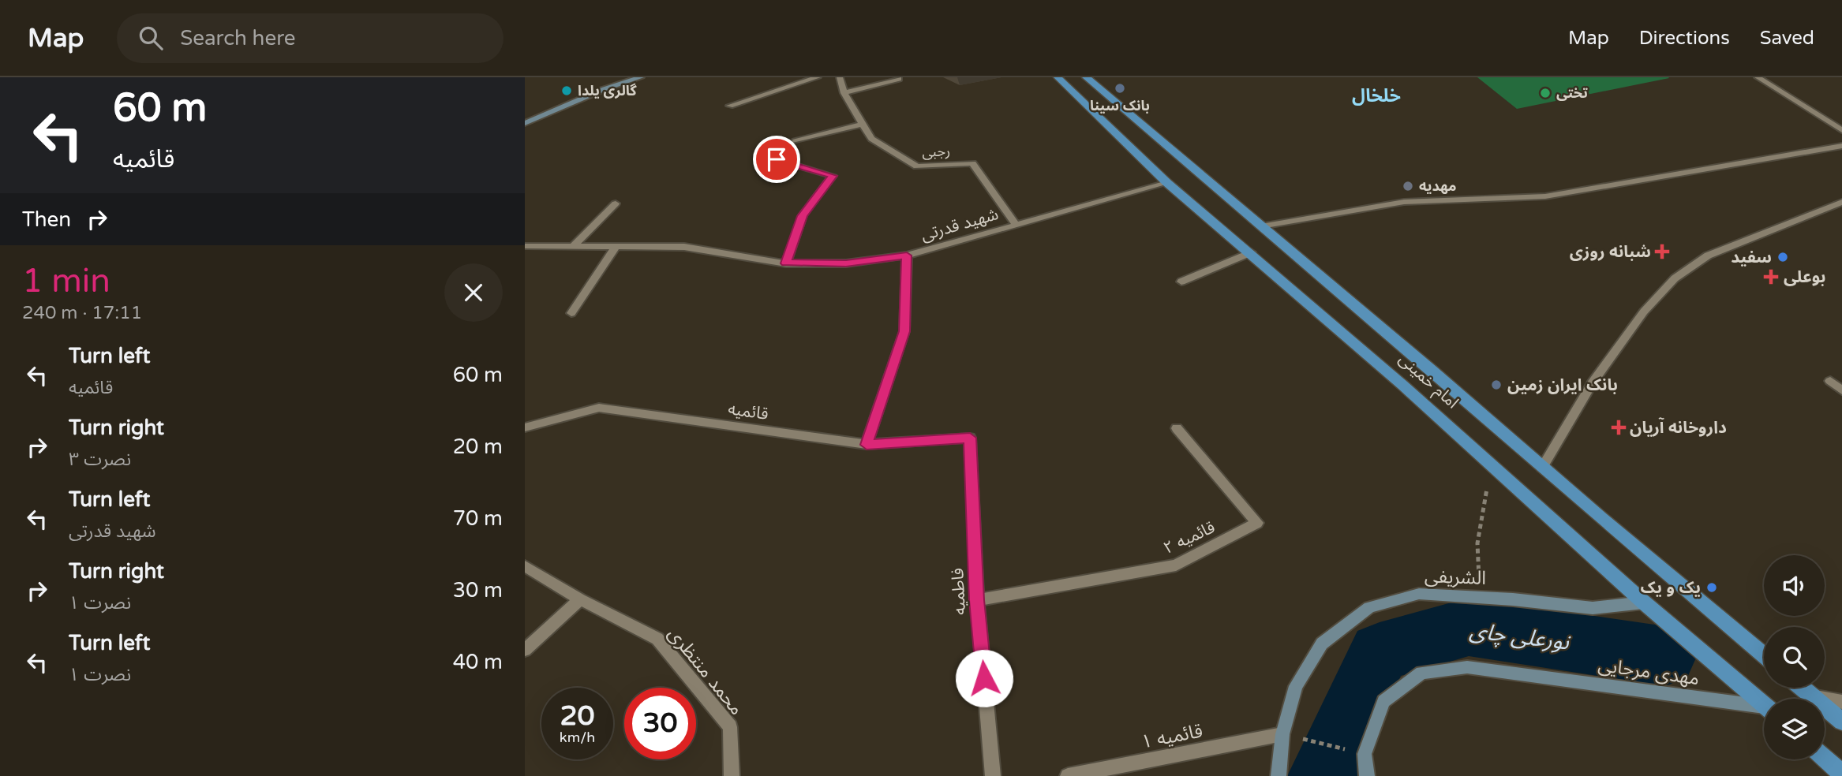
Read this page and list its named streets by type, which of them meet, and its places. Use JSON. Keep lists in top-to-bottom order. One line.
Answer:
{"streets":{"main road":["امام خمینی","الشریفی","مهدی مرجایی"],"street":["رجبی","شهید قدرتی","قائمیه","قائمیه ۲","فاطمیه","محمد منتظری","قائمیه ۱"]},"crossings":[["رجبی","شهید قدرتی"],["شهید قدرتی","امام خمینی"],["امام خمینی","الشریفی"],["قائمیه","فاطمیه"],["قائمیه ۲","فاطمیه"],["الشریفی","قائمیه ۱"]],"districts":["خلخال"],"water":["نورعلی چای"],"places":{"other":["بانک سینا","گالری یلدا","تختی","مهدیه","سفید","بانک ایران زمین","یک و یک"],"health":["شبانه روزی","بوعلی","داروخانه آریان"]},"page":{"header":"Map","search":"Search here","nav":["Map","Directions","Saved"],"turn":["60 m","قائمیه"],"then":"Then","heading":["1 min","240 m · 17:11"],"list":[{"name":"Turn left","note":"قائمیه","value":"60 m"},{"name":"Turn right","note":"نصرت ۳","value":"20 m"},{"name":"Turn left","note":"شهید قدرتی","value":"70 m"},{"name":"Turn right","note":"نصرت ۱","value":"30 m"},{"name":"Turn left","note":"نصرت ۱","value":"40 m"}],"speed":"20 km/h","limit":"30"}}
